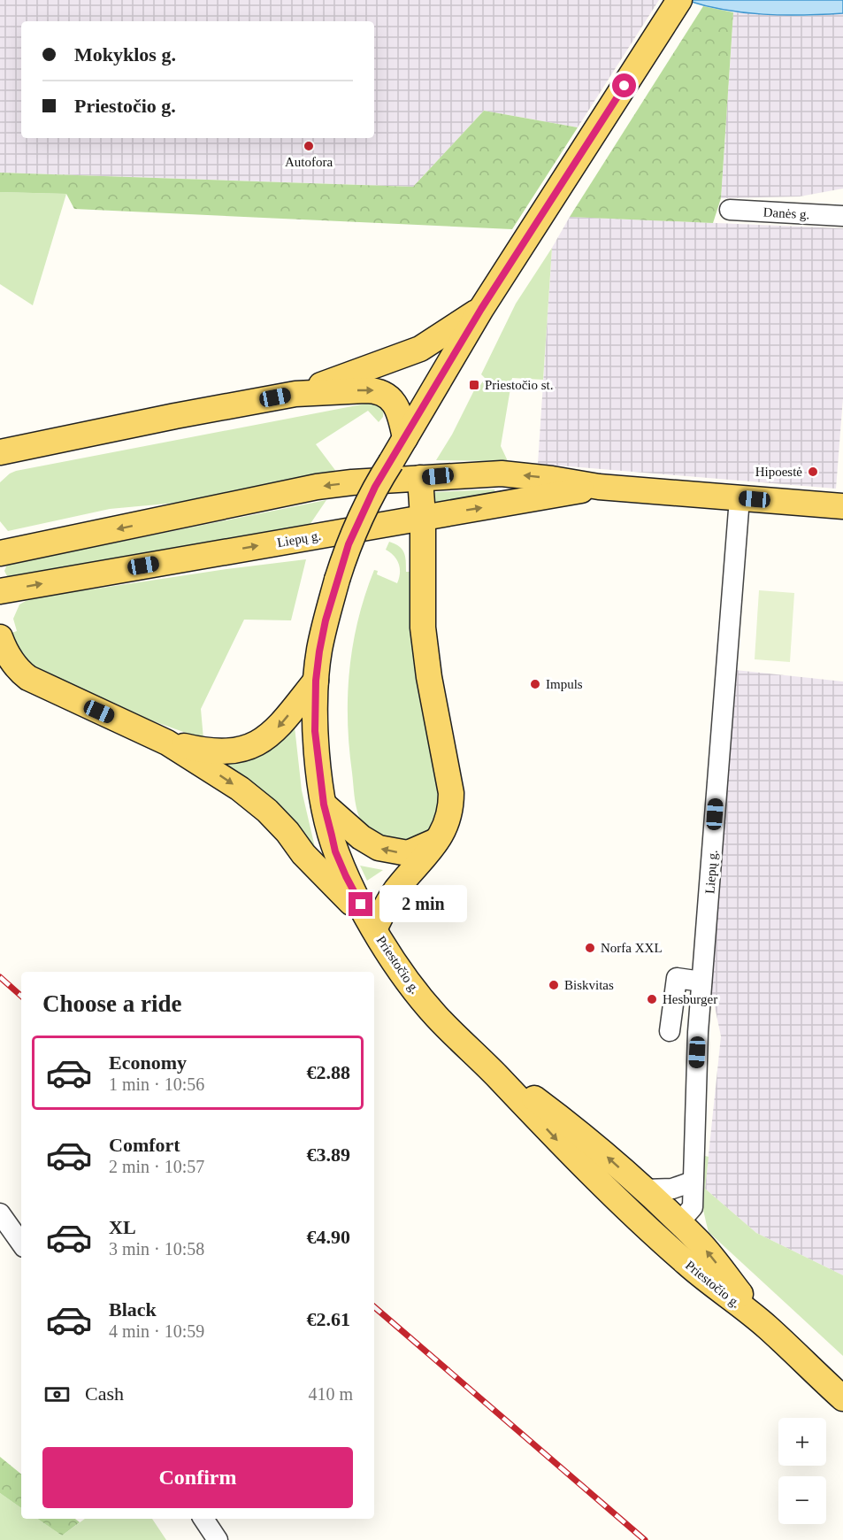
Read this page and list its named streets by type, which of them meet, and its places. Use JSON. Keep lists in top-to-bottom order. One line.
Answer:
{"streets":{"main road":["Liepų g.","Priestočio g."],"street":["Danės g."]},"crossings":[["Liepų g.","Priestočio g."]],"places":{"other":["Autofora","Hipoestė","Impuls","Norfa XXL","Biskvitas","Hesburger"],"transit":["Priestočio st."]},"page":{"banner":["Mokyklos g.","Priestočio g."],"bubble":"2 min","heading":"Choose a ride","list":[{"name":"Economy","note":"1 min · 10:56","value":"€2.88"},{"name":"Comfort","note":"2 min · 10:57","value":"€3.89"},{"name":"XL","note":"3 min · 10:58","value":"€4.90"},{"name":"Black","note":"4 min · 10:59","value":"€2.61"}],"pay":["Cash","410 m"],"map_buttons":["+","−"],"buttons":"Confirm"}}
